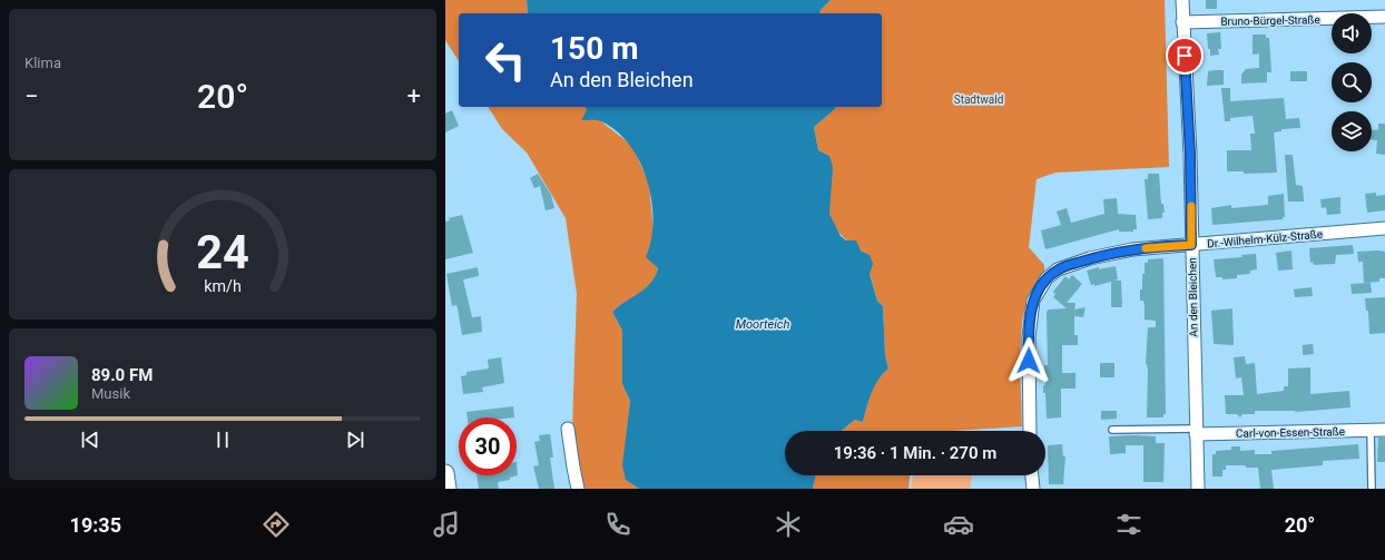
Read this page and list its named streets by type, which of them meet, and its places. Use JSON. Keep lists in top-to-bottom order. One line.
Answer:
{"streets":{"street":["Bruno-Bürgel-Straße","Dr.-Wilhelm-Külz-Straße","An den Bleichen","Carl-von-Essen-Straße"]},"crossings":[["Bruno-Bürgel-Straße","An den Bleichen"],["Dr.-Wilhelm-Külz-Straße","An den Bleichen"],["An den Bleichen","Carl-von-Essen-Straße"]],"water":["Moorteich"],"parks":["Stadtwald"],"page":{"tile":"Klima","turn":["150 m","An den Bleichen"],"heat":["−","20°","+"],"song":["89.0 FM","Musik"],"limit":"30","trip":"19:36 · 1 Min. · 270 m","tabs":["19:35","20°"],"gauge":["24","km/h"]}}
